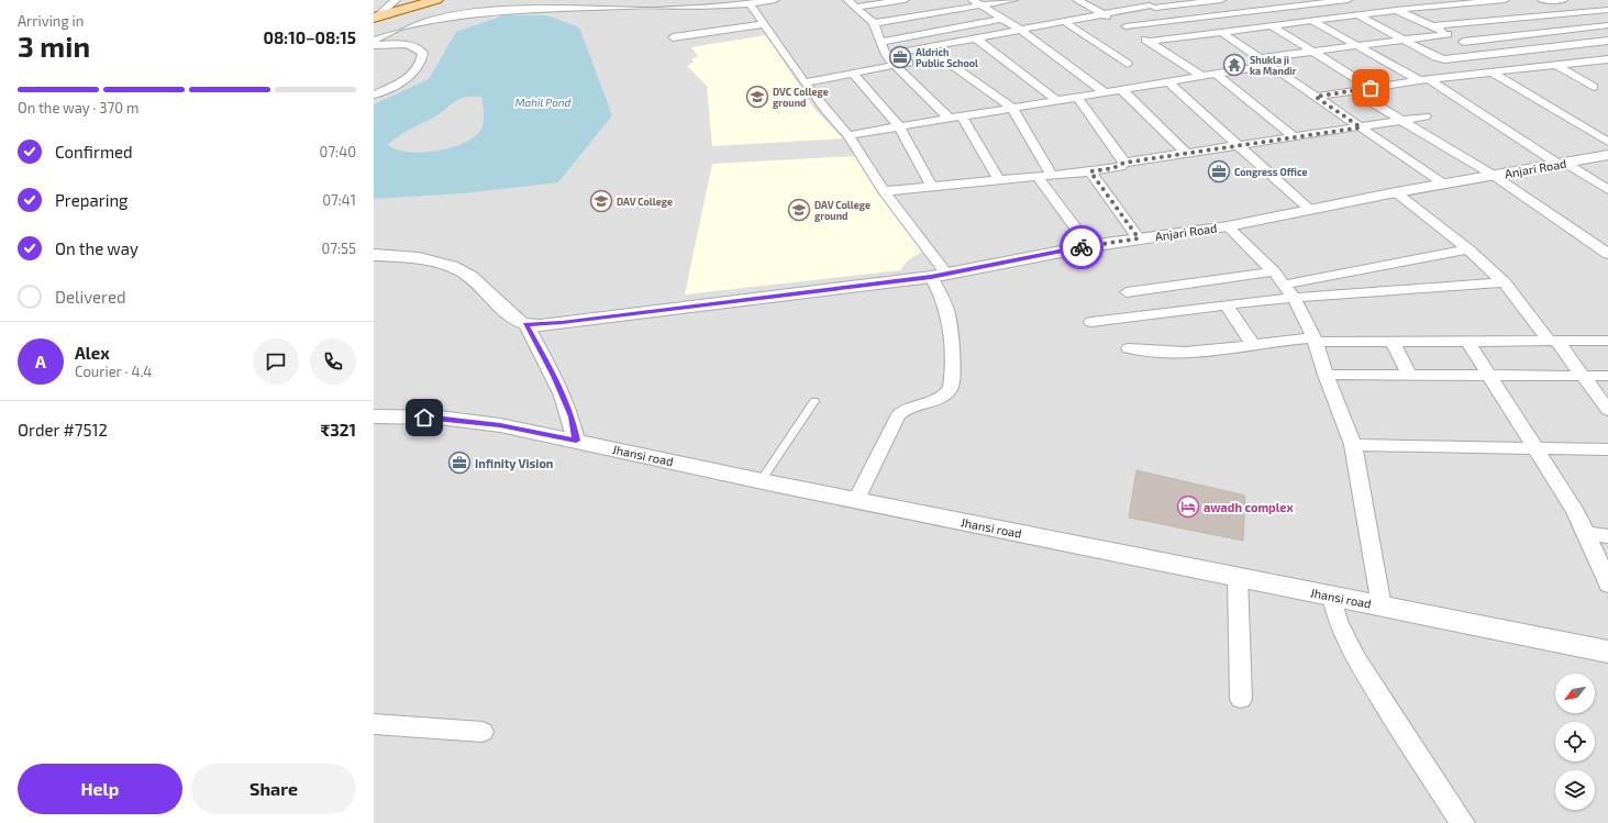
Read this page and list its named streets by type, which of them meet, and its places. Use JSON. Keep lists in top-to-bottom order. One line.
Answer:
{"streets":{"street":["Anjari Road","Jhansi road"]},"water":["Mahil Pond"],"places":{"office":["Aldrich Public School","Congress Office","Infinity Vision"],"temple":["Shukla ji ka Mandir"],"school or university":["DVC College ground","DAV College","DAV College ground"],"hotel":["awadh complex"]},"north":"bottom left","page":{"heading":["3 min","Arriving in","08:10–08:15"],"panel":["Alex","Courier · 4.4","Order #7512","₹321"],"bar":"On the way · 370 m","list":[["Confirmed","07:40"],["Preparing","07:41"],["On the way","07:55"],"Delivered"],"round":"A","buttons":["Help","Share"]}}
